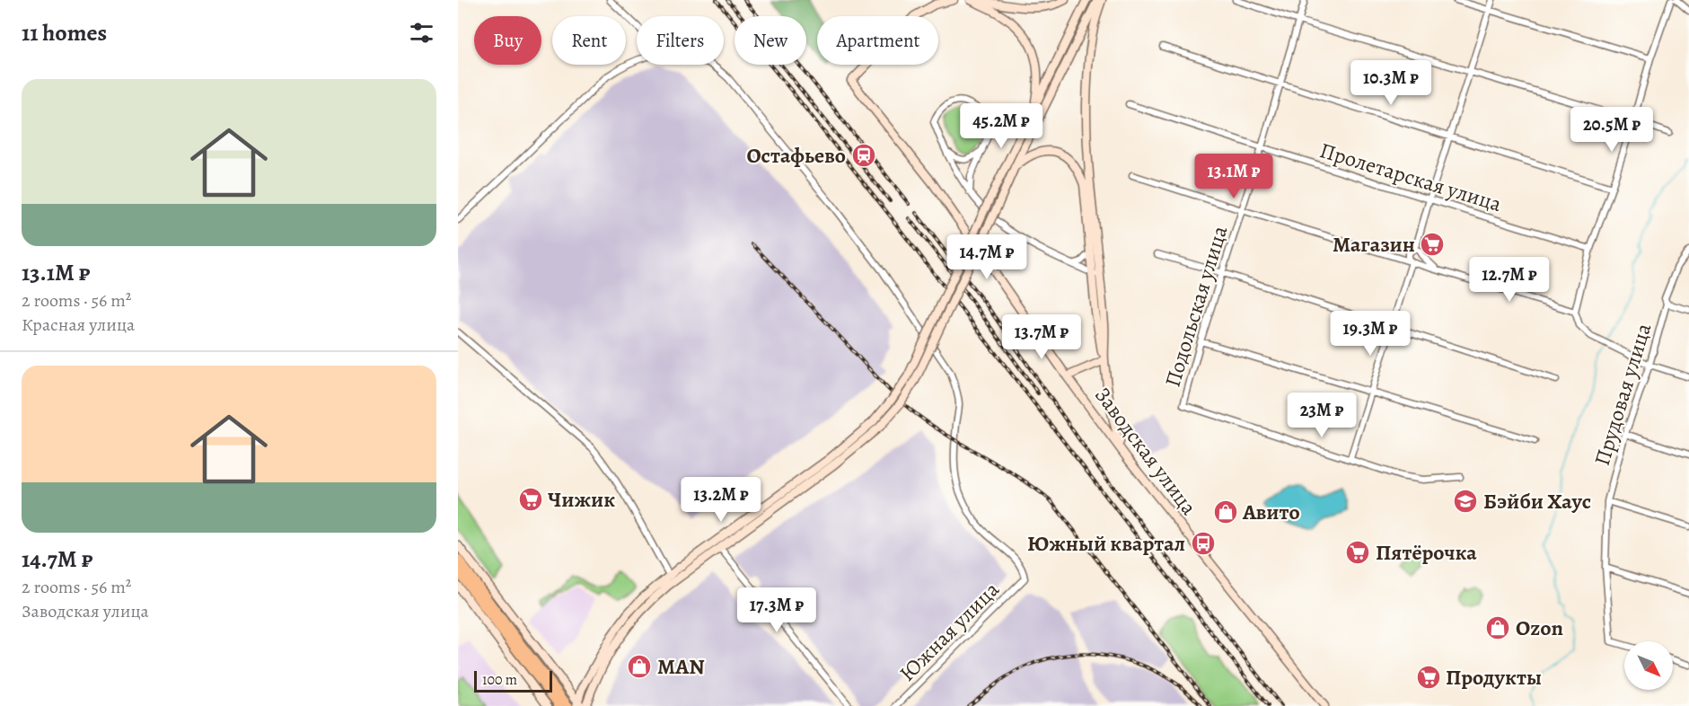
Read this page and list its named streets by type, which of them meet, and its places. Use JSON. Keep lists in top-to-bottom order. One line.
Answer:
{"streets":{"main road":["Заводская улица"],"street":["Пролетарская улица","Подольская улица","Прудовая улица","Южная улица"]},"crossings":[["Пролетарская улица","Подольская улица"]],"places":{"station":["Остафьево"],"supermarket":["Магазин","Чижик","Пятёрочка","Продукты"],"school or university":["Бэйби Хаус"],"shop":["Авито","Ozon","MAN"],"bus stop":["Южный квартал"]},"scale_bar":"100 m","north":"bottom right","page":{"heading":"11 homes","chip":["Buy","Rent","Filters","New","Apartment"],"price":["10.3M ₽","45.2M ₽","20.5M ₽","13.1M ₽","14.7M ₽","12.7M ₽","19.3M ₽","13.7M ₽","23M ₽","13.2M ₽","17.3M ₽"],"list":[{"name":"13.1M ₽","note":"2 rooms · 56 m² · Красная улица"},{"name":"14.7M ₽","note":"2 rooms · 56 m² · Заводская улица"}],"scale":"100 m"}}
